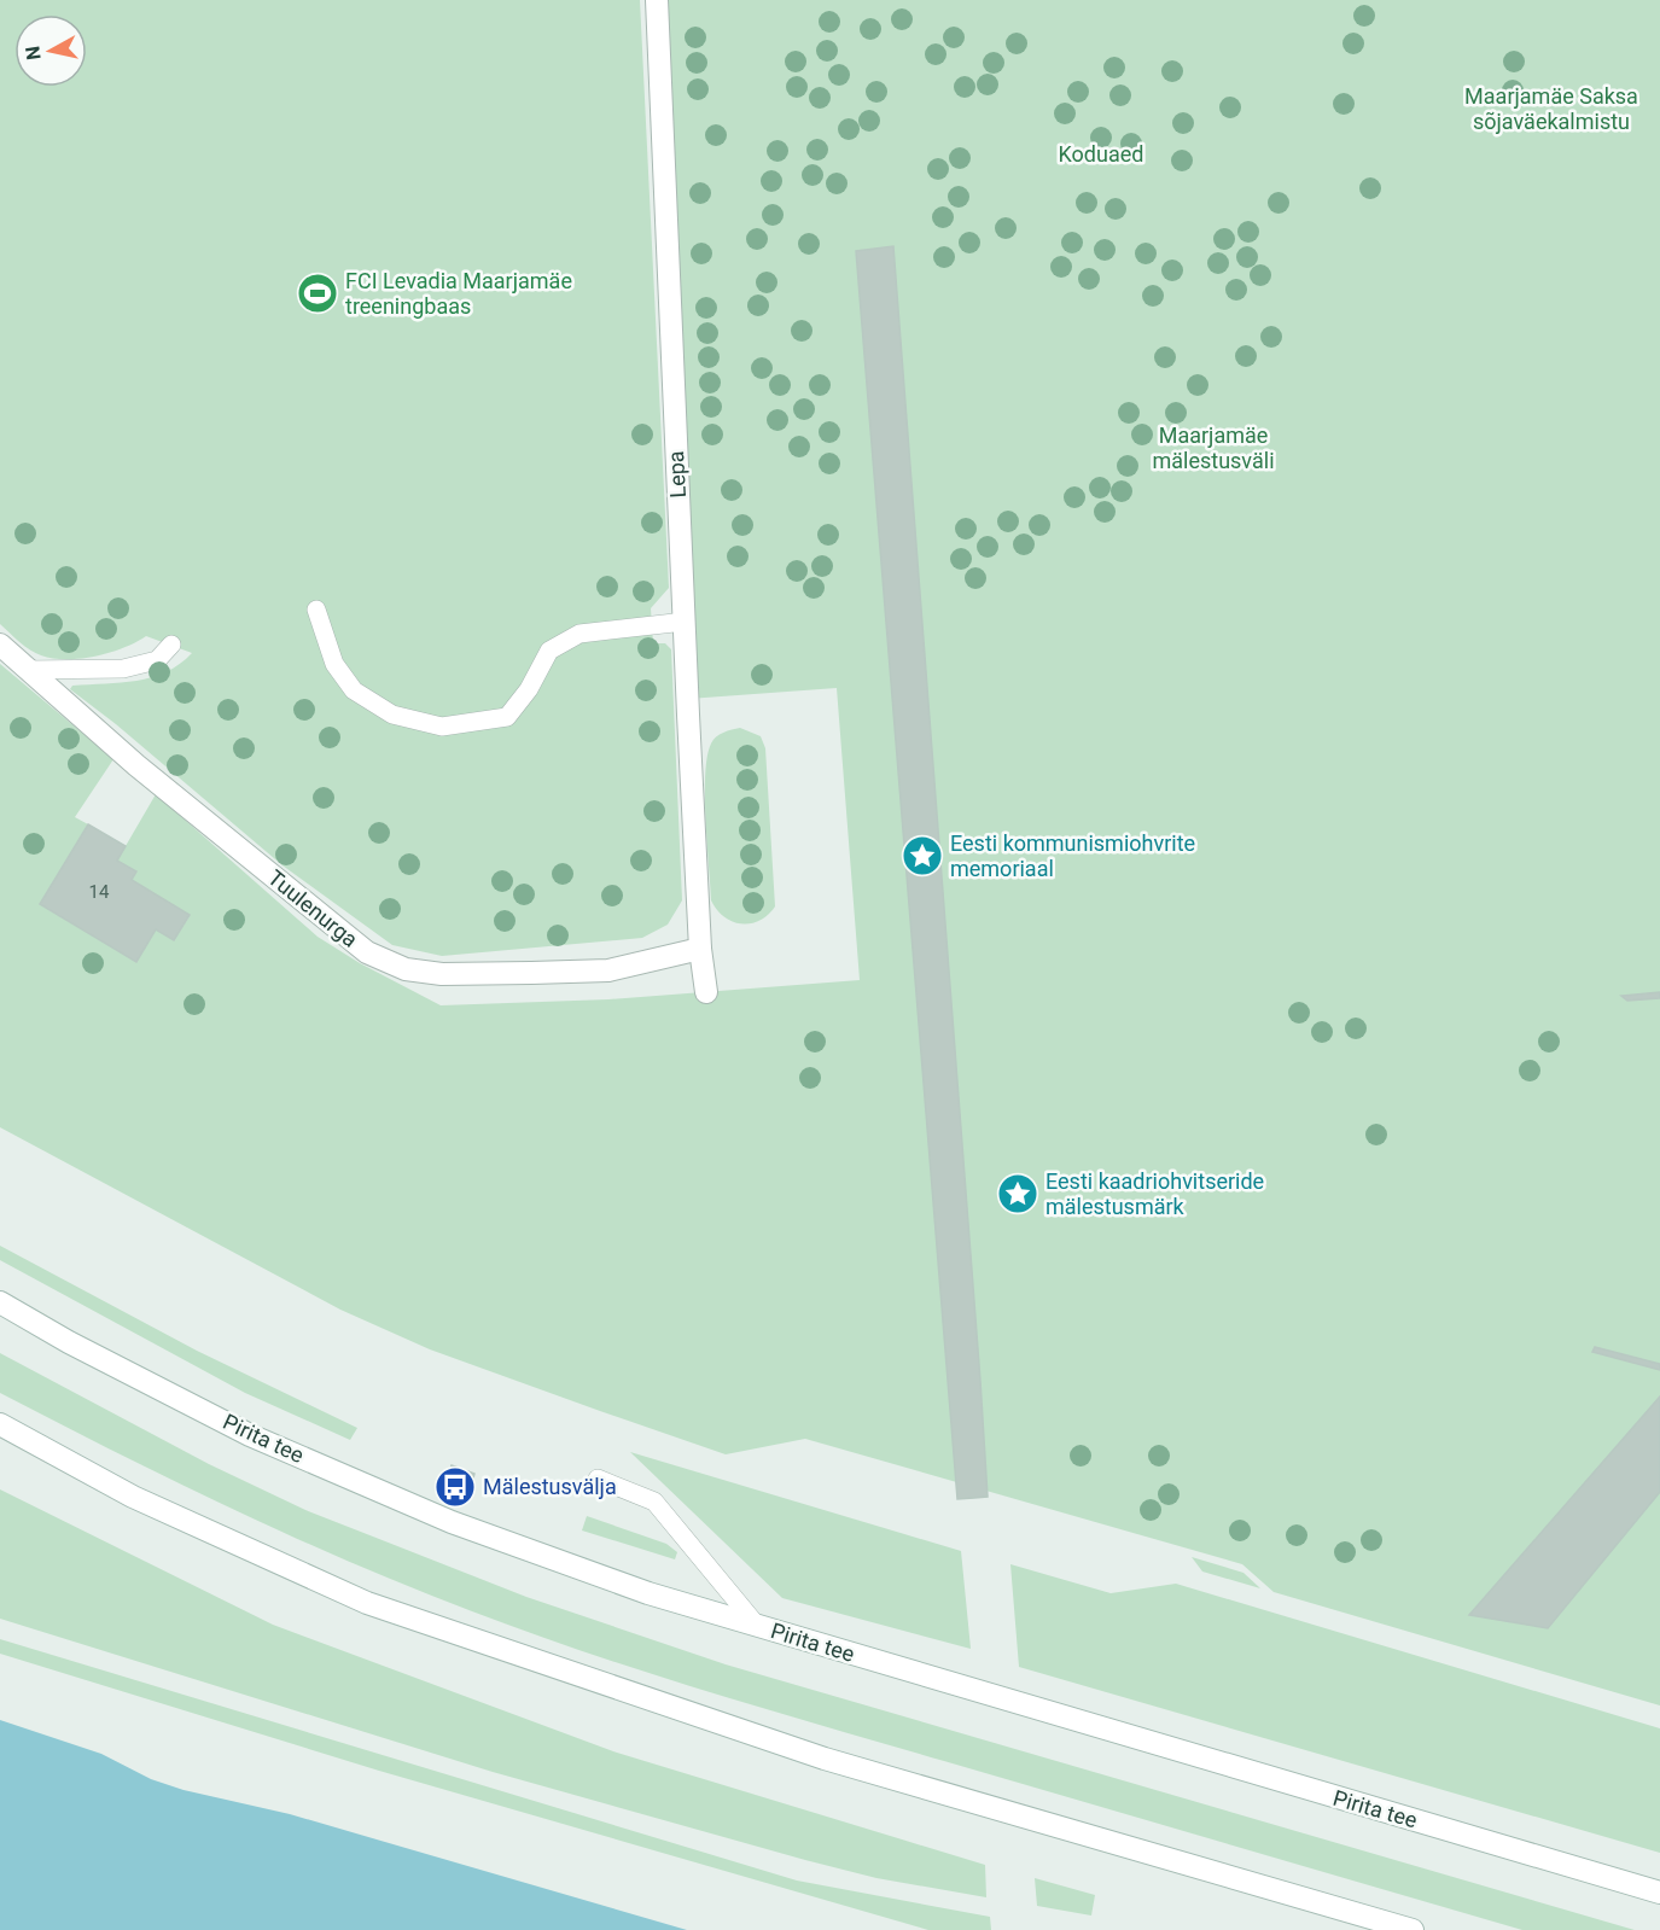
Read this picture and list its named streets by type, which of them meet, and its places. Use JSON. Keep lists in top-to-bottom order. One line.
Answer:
{"streets":{"main road":["Lepa","Tuulenurga","Pirita tee"]},"crossings":[["Lepa","Tuulenurga"]],"parks":["Maarjamäe Saksa sõjaväekalmistu","Koduaed","Maarjamäe mälestusväli"],"places":{"sports":["FCI Levadia Maarjamäe treeningbaas"],"place":["Eesti kommunismiohvrite memoriaal","Eesti kaadriohvitseride mälestusmärk"],"bus stop":["Mälestusvälja"]},"house_numbers":["14"],"north":"left"}
